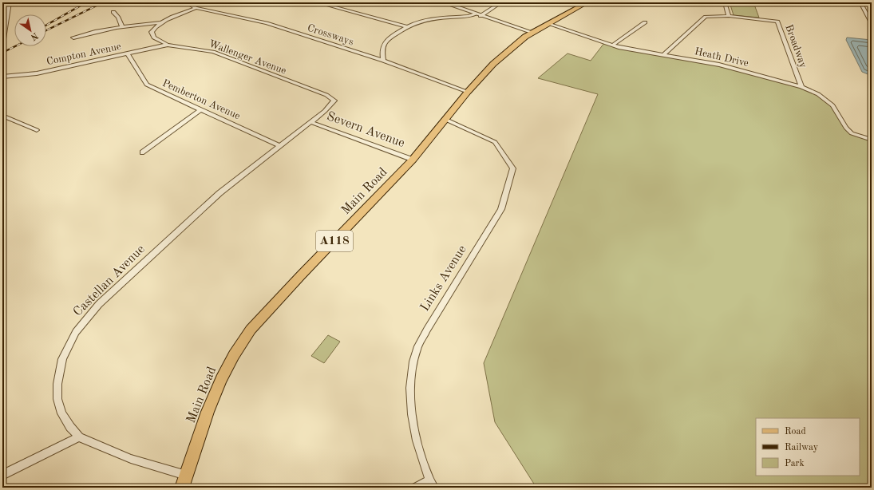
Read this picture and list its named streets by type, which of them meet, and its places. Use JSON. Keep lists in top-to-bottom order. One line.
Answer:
{"streets":{"main road":["Main Road","A118"],"street":["Crossways","Broadway","Compton Avenue","Wallenger Avenue","Heath Drive","Pemberton Avenue","Severn Avenue","Links Avenue","Castellan Avenue"]},"crossings":[["Crossways","Main Road"],["Broadway","Heath Drive"],["Compton Avenue","Wallenger Avenue"],["Compton Avenue","Pemberton Avenue"],["Wallenger Avenue","Castellan Avenue"],["Heath Drive","Main Road"],["Pemberton Avenue","Castellan Avenue"],["Severn Avenue","Main Road"],["Severn Avenue","Castellan Avenue"],["Main Road","Links Avenue"],["Main Road","Castellan Avenue"]],"legend":["Road","Railway","Park"],"north":"bottom right"}
